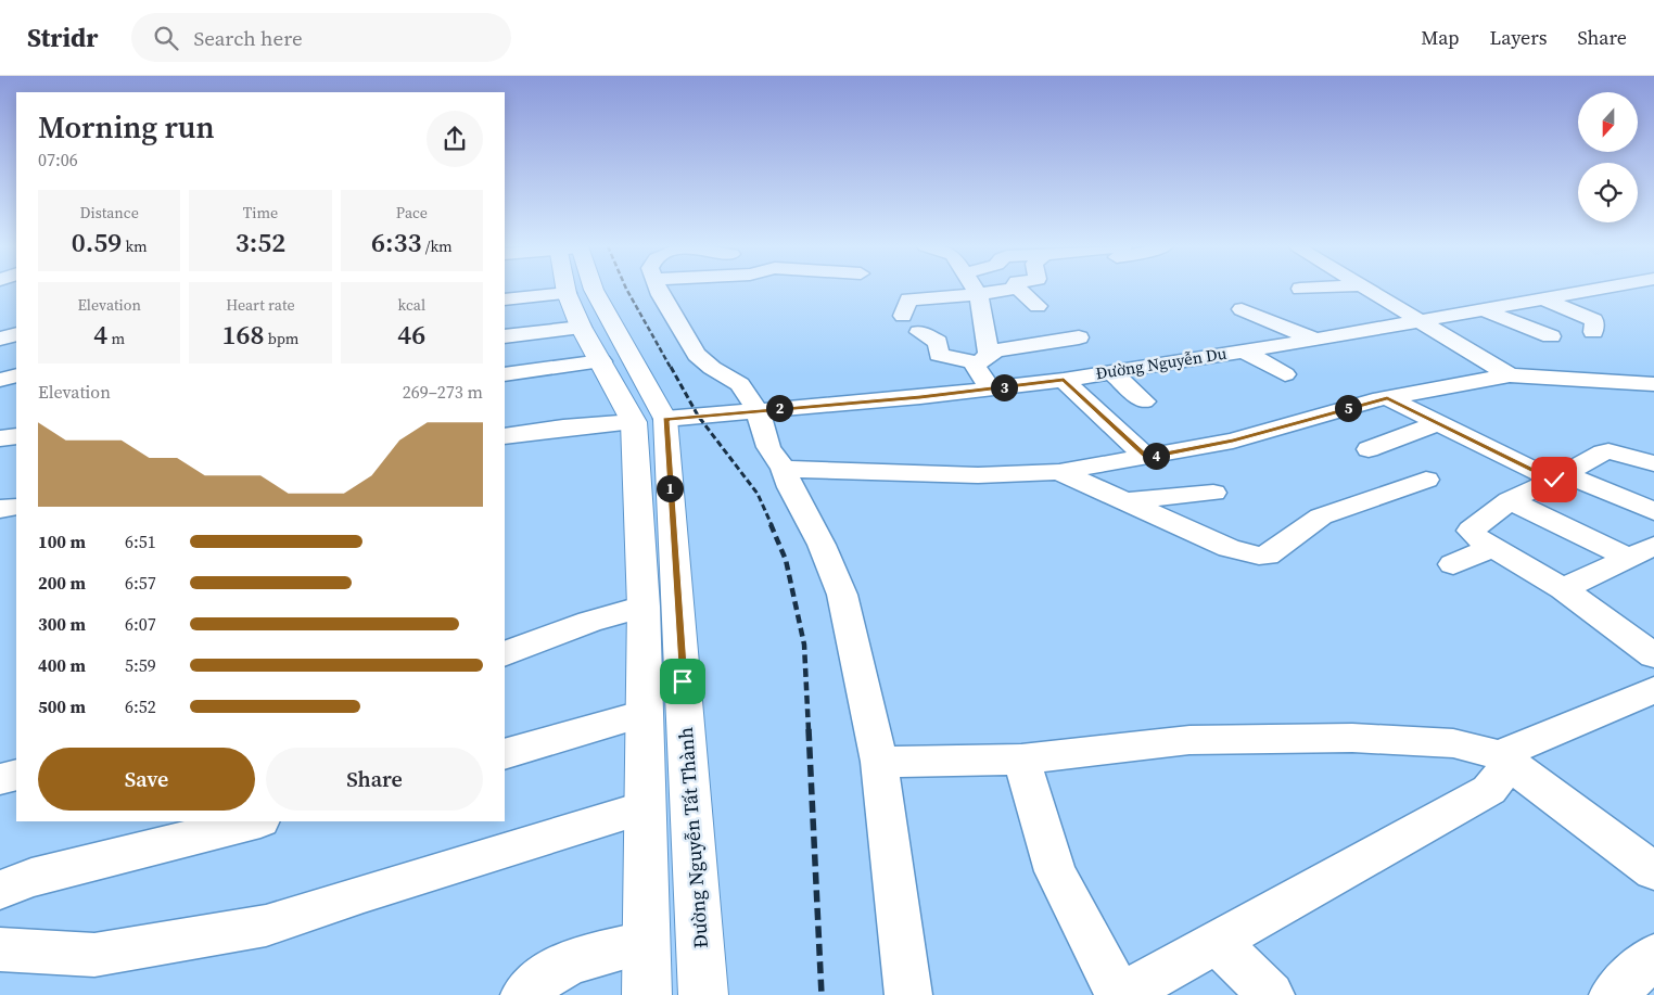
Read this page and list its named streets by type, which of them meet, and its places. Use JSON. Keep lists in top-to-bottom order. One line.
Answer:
{"streets":{"main road":["Đường Nguyễn Tất Thành"],"street":["Đường Nguyễn Du"]},"crossings":[["Đường Nguyễn Du","Đường Nguyễn Tất Thành"]],"north":"bottom","page":{"header":"Stridr","search":"Search here","nav":["Map","Layers","Share"],"heading":["Morning run","07:06"],"stats":[["Distance","0.59 km"],["Time","3:52"],["Pace","6:33 /km"],["Elevation","4 m"],["Heart rate","168 bpm"],["kcal","46"]],"chart":["Elevation","269–273 m"],"pins":["3","2","5","4","1"],"list":[{"name":"100 m","note":"6:51"},{"name":"200 m","note":"6:57"},{"name":"300 m","note":"6:07"},{"name":"400 m","note":"5:59"},{"name":"500 m","note":"6:52"}],"buttons":["Save","Share"]}}
